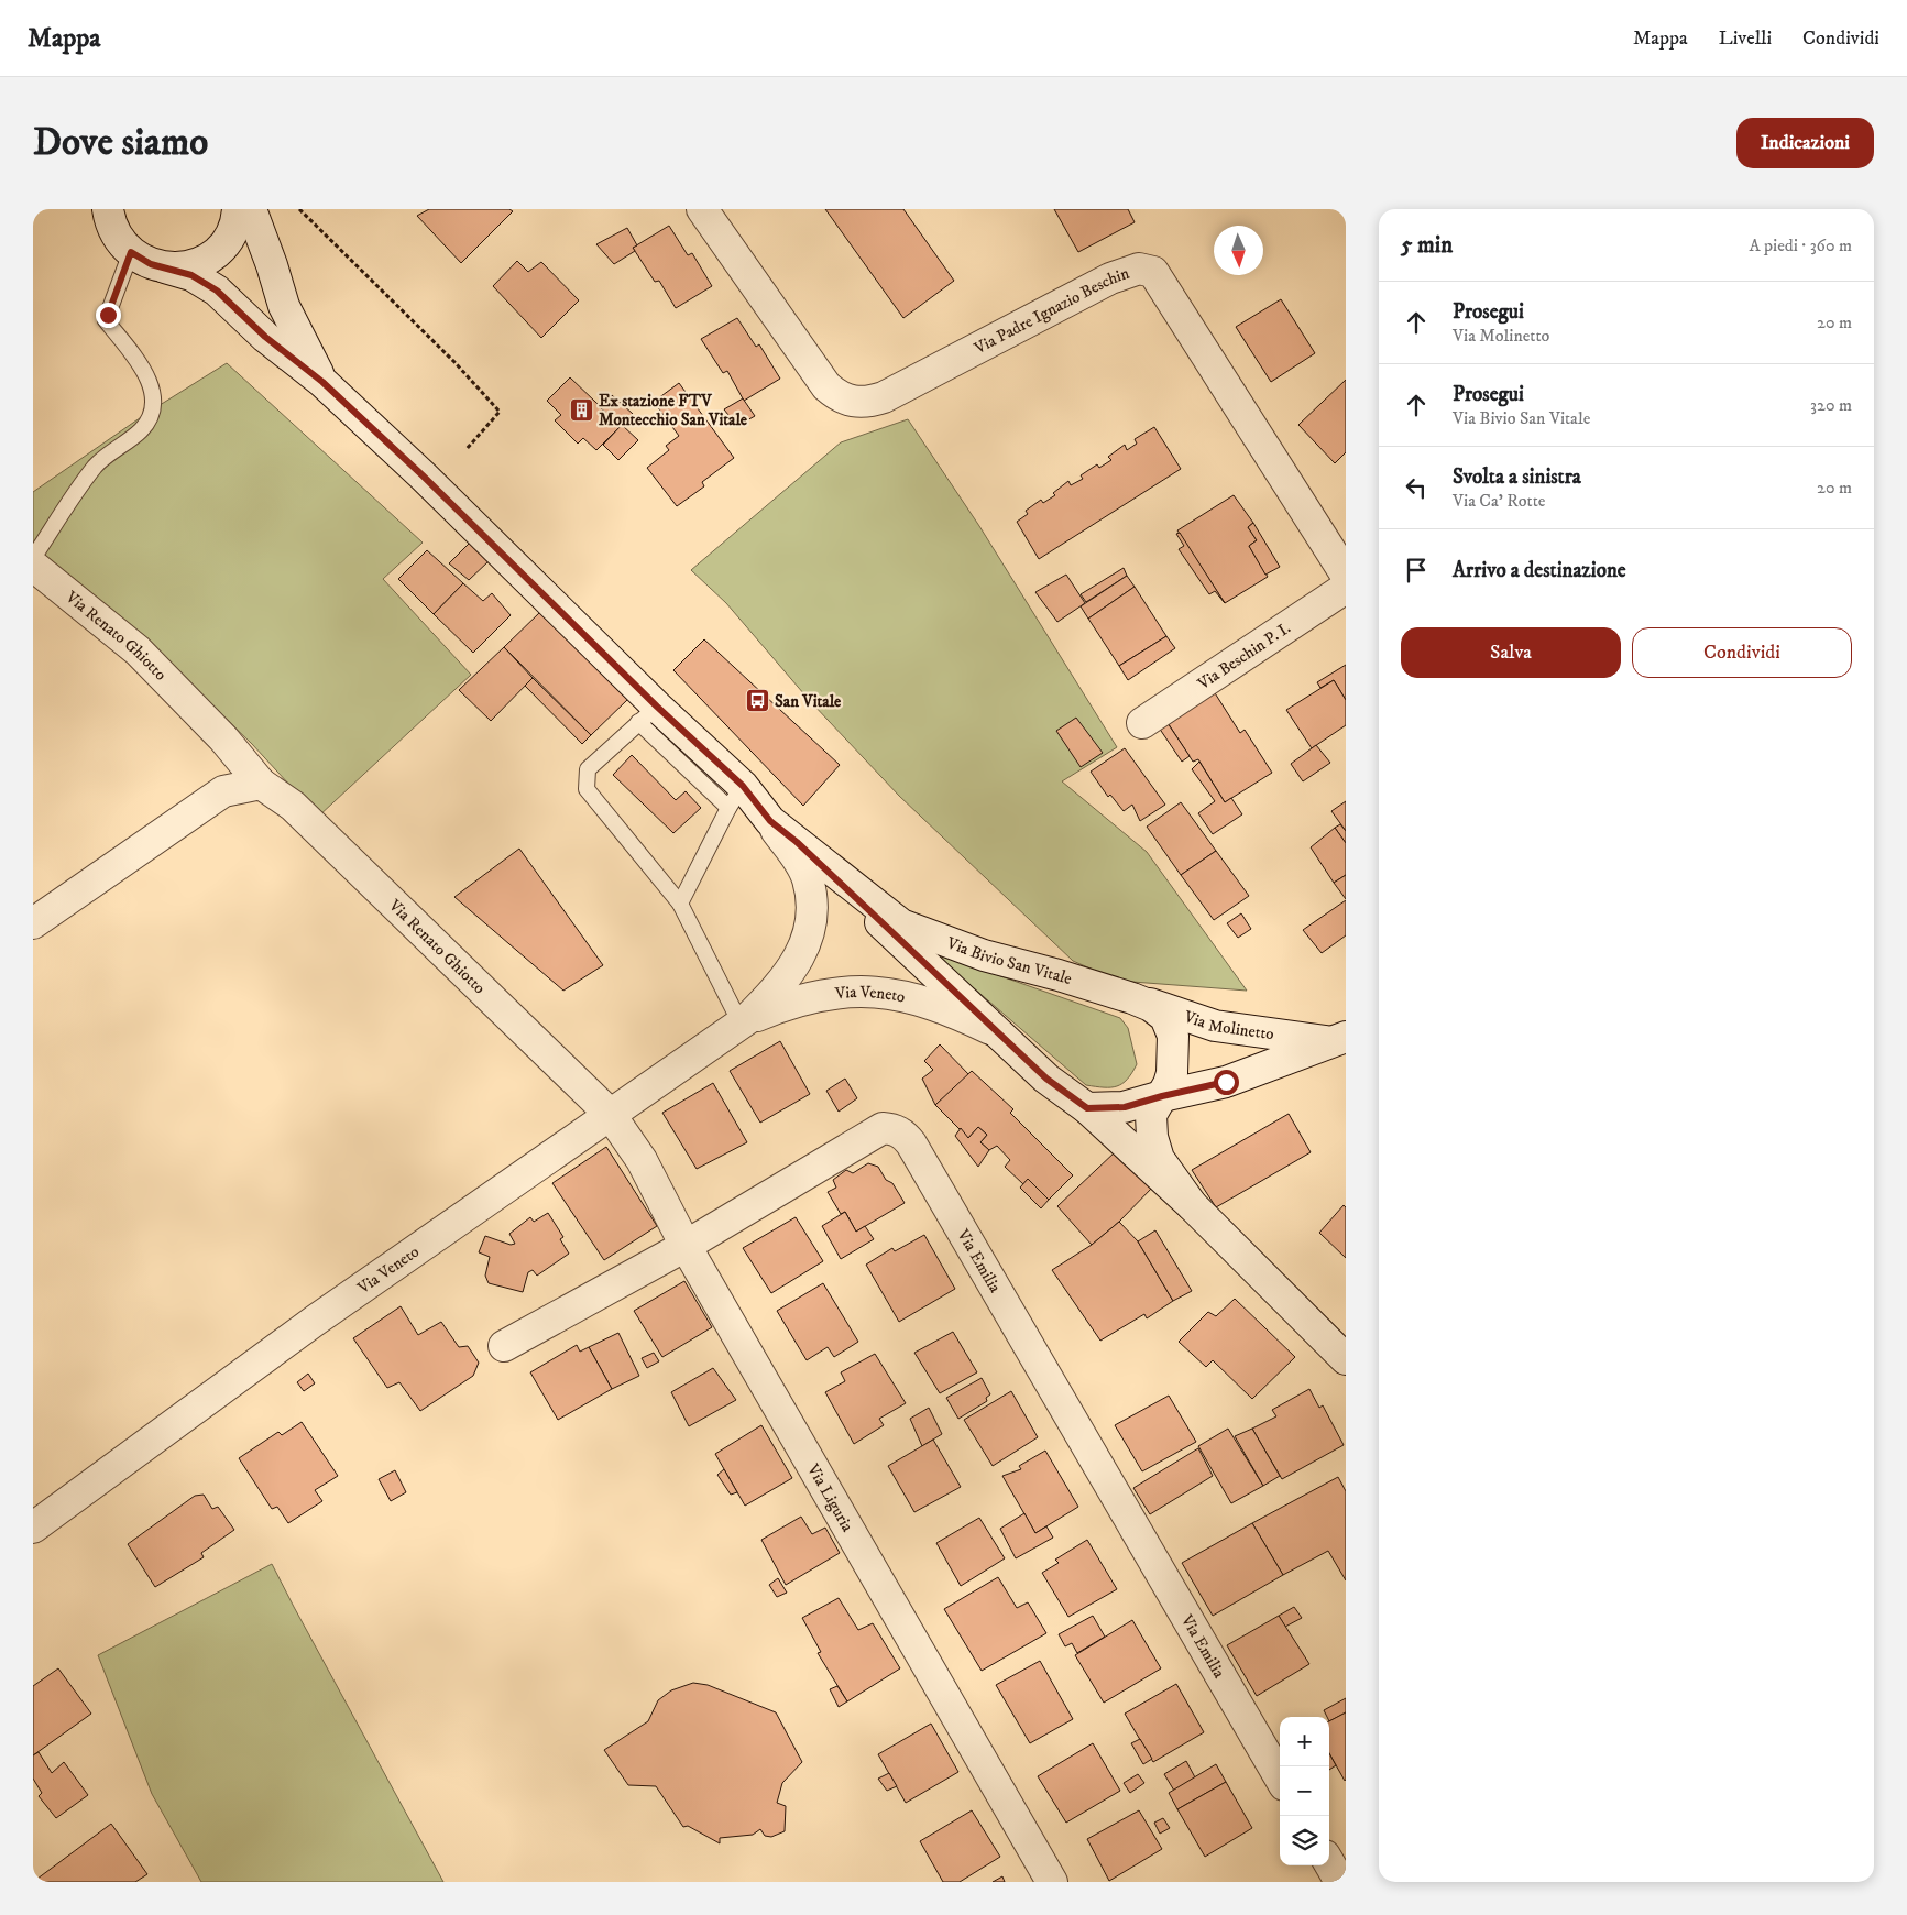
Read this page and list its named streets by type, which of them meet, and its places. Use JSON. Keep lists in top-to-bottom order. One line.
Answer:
{"streets":{"street":["Via Padre Ignazio Beschin","Via Renato Ghiotto","Via Beschin P. I.","Via Bivio San Vitale","Via Veneto","Via Molinetto","Via Emilia","Via Liguria"]},"crossings":[["Via Renato Ghiotto","Via Veneto"],["Via Renato Ghiotto","Via Liguria"],["Via Bivio San Vitale","Via Veneto"],["Via Bivio San Vitale","Via Molinetto"],["Via Veneto","Via Liguria"],["Via Emilia","Via Liguria"]],"places":{"building":["Ex stazione FTV Montecchio San Vitale"],"bus stop":["San Vitale"]},"north":"bottom","page":{"header":"Mappa","nav":["Mappa","Livelli","Condividi"],"buttons":["Indicazioni",["Salva","Condividi"]],"title":"Dove siamo","heading":["5 min","A piedi · 360 m"],"list":[["Prosegui","Via Molinetto","20 m"],["Prosegui","Via Bivio San Vitale","320 m"],["Svolta a sinistra","Via Ca' Rotte","20 m"],"Arrivo a destinazione"],"map_buttons":["+","−"]}}
